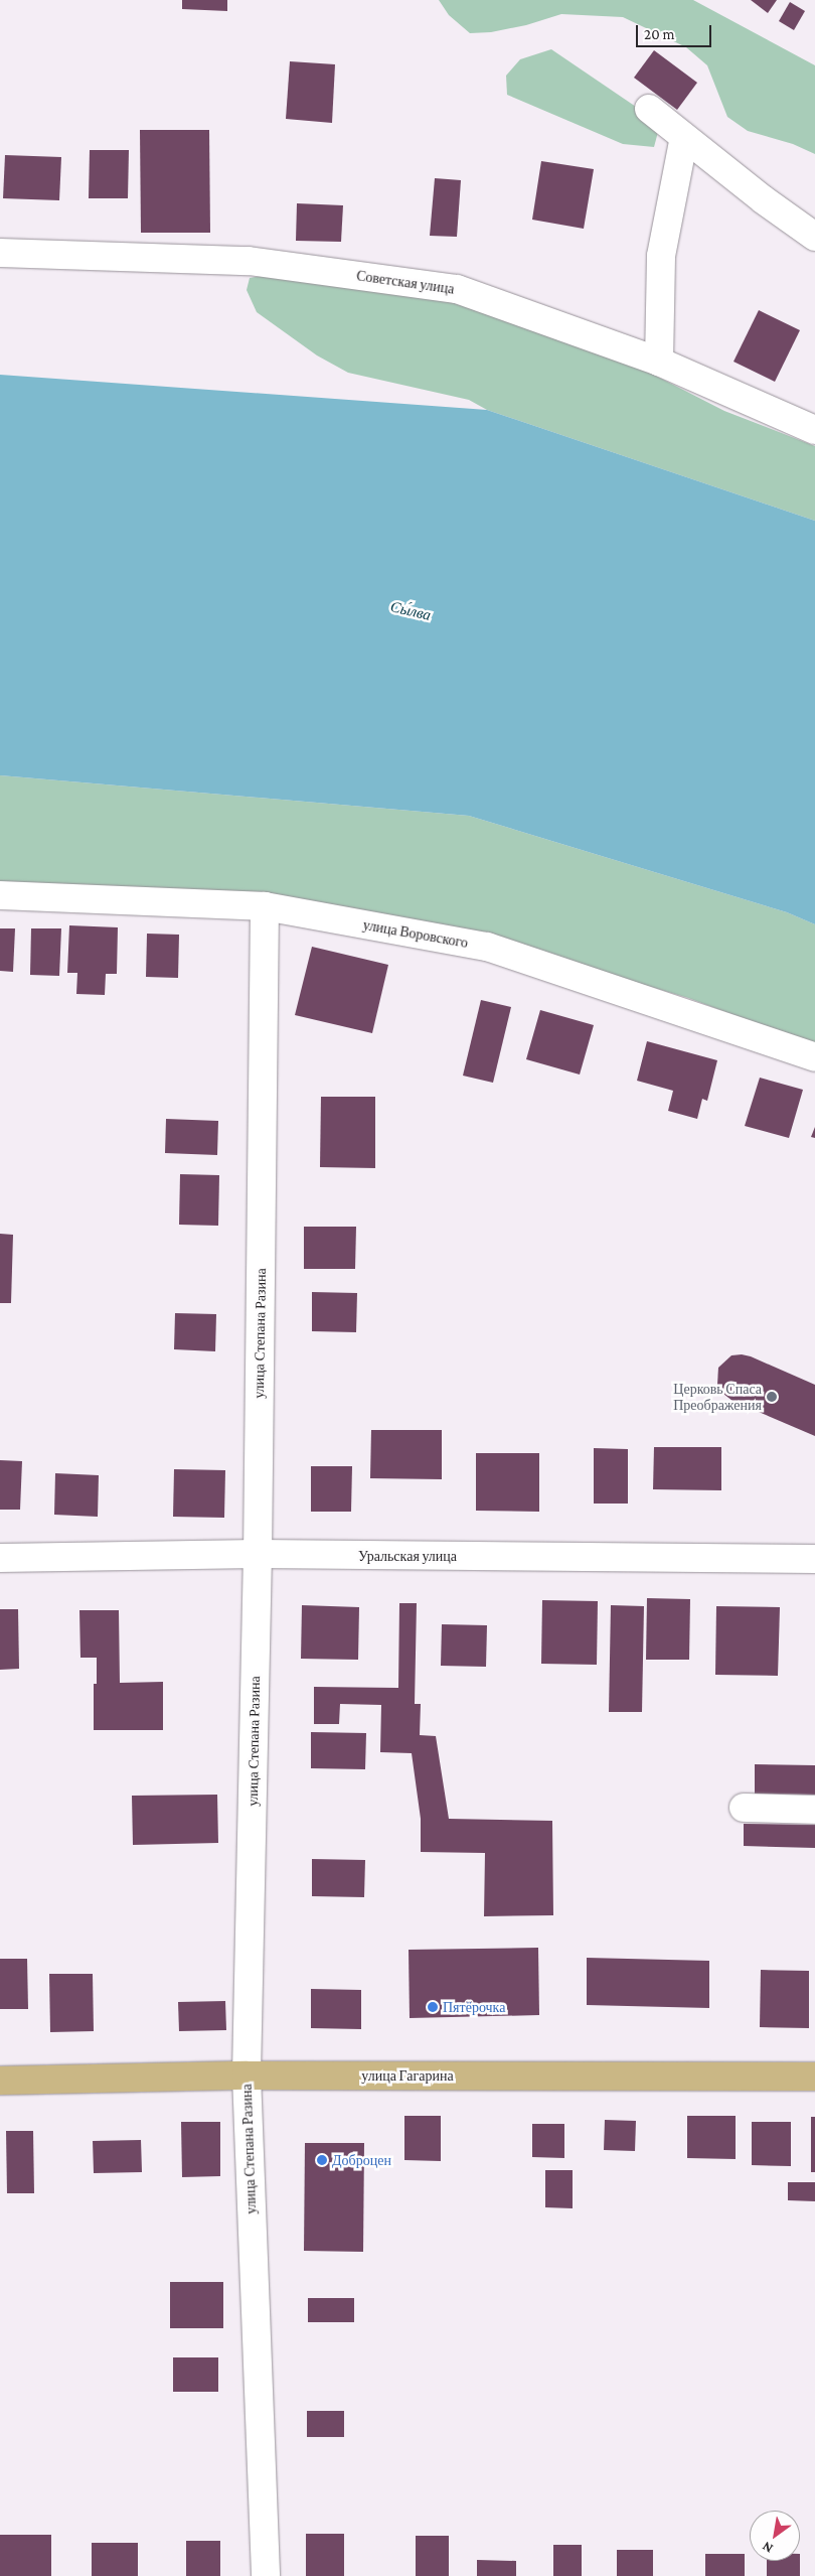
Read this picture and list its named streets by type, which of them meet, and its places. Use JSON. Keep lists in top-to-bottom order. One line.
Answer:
{"streets":{"main road":["улица Гагарина"],"street":["Советская улица","улица Воровского","улица Степана Разина","Уральская улица"]},"crossings":[["улица Воровского","улица Степана Разина"],["улица Степана Разина","Уральская улица"],["улица Степана Разина","улица Гагарина"]],"water":["Сы́лва"],"places":["Церковь Спаса Преображения","Пятёрочка","Доброцен"],"scale_bar":"20 m","north":"bottom left"}
